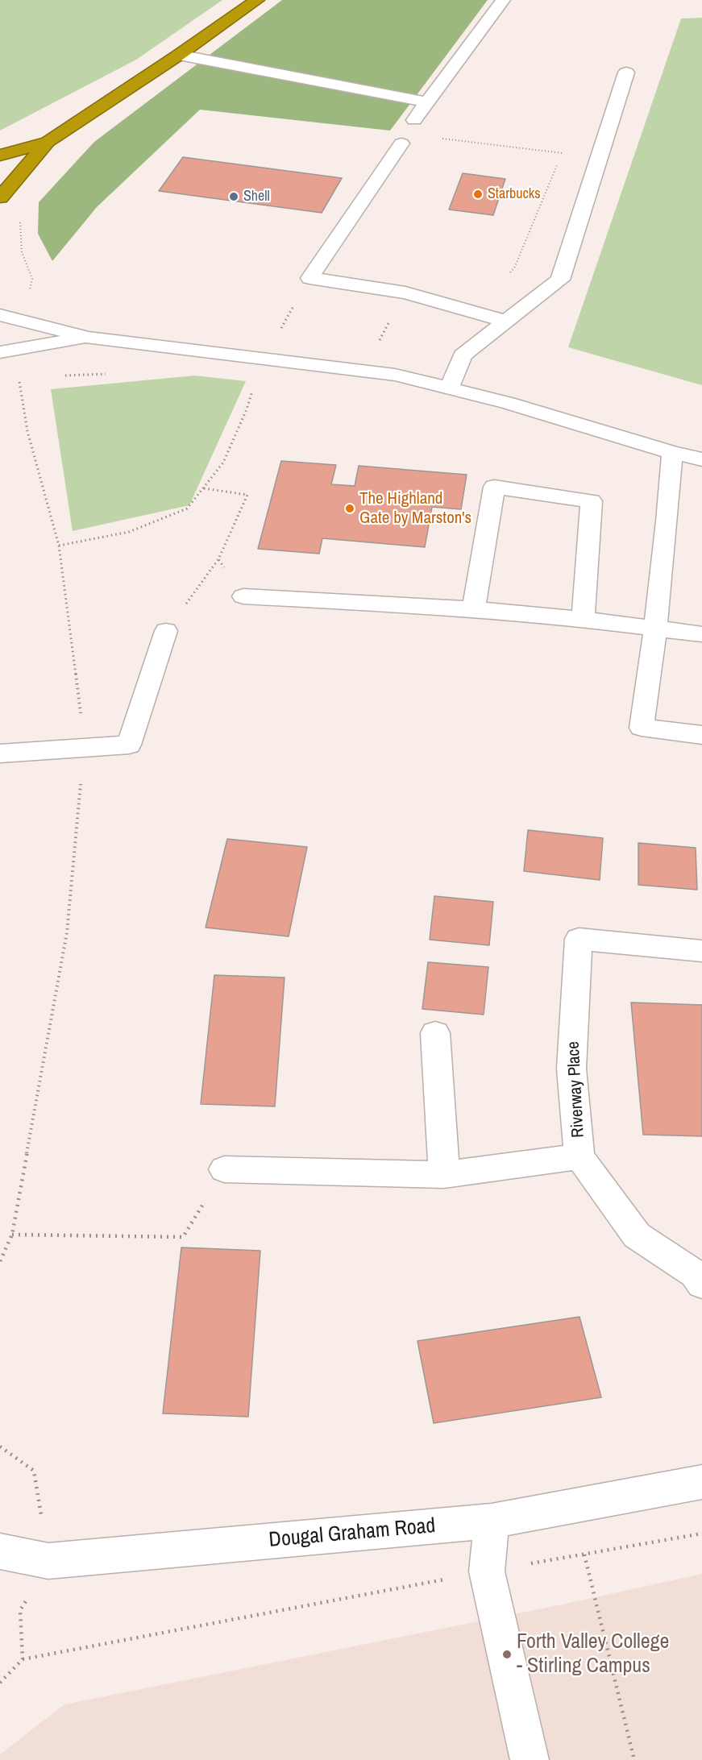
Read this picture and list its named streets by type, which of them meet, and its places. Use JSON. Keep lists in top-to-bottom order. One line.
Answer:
{"streets":{"street":["Riverway Place","Dougal Graham Road"]},"places":["Starbucks","Shell","The Highland Gate by Marston's","Forth Valley College - Stirling Campus"]}
